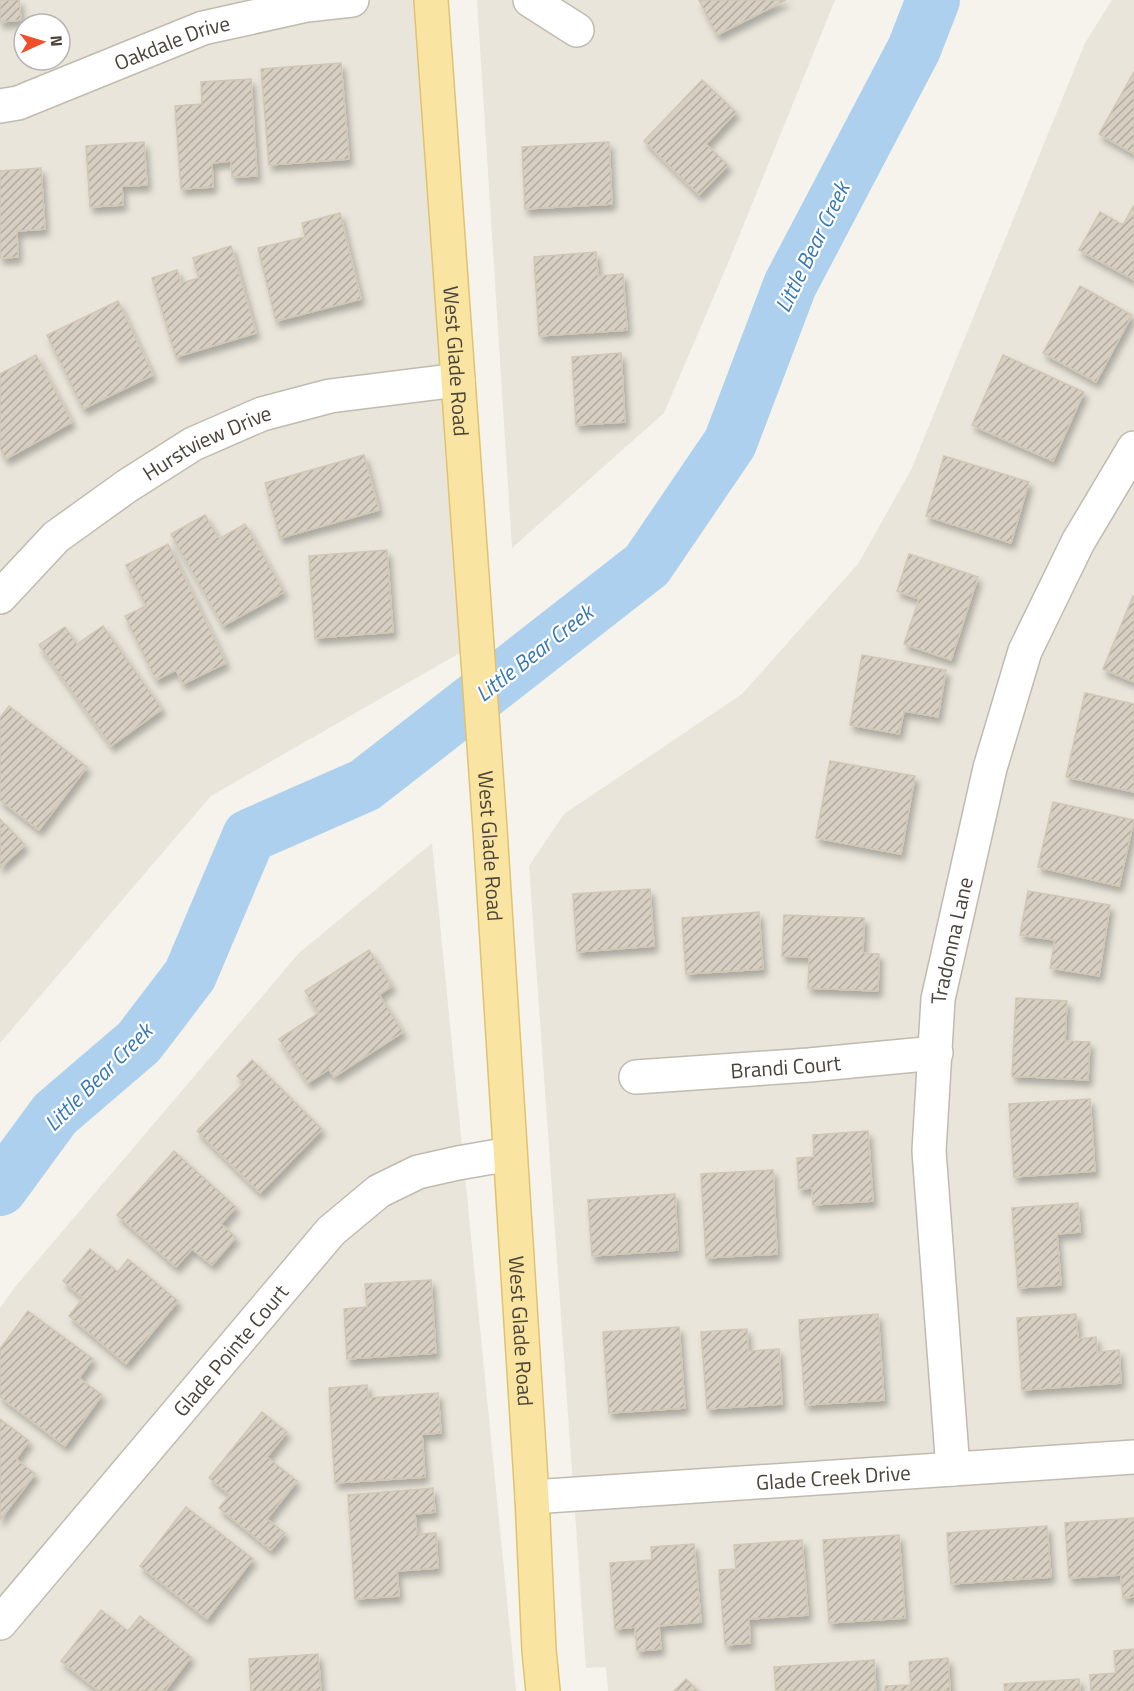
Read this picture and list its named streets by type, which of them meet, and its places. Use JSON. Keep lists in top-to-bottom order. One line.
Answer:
{"streets":{"main road":["West Glade Road"],"street":["Oakdale Drive","Hurstview Drive","Tradonna Lane","Brandi Court","Glade Pointe Court","Glade Creek Drive"]},"crossings":[["West Glade Road","Hurstview Drive"],["West Glade Road","Glade Pointe Court"],["West Glade Road","Glade Creek Drive"],["Tradonna Lane","Brandi Court"],["Tradonna Lane","Glade Creek Drive"]],"water":["Little Bear Creek"],"north":"right"}
